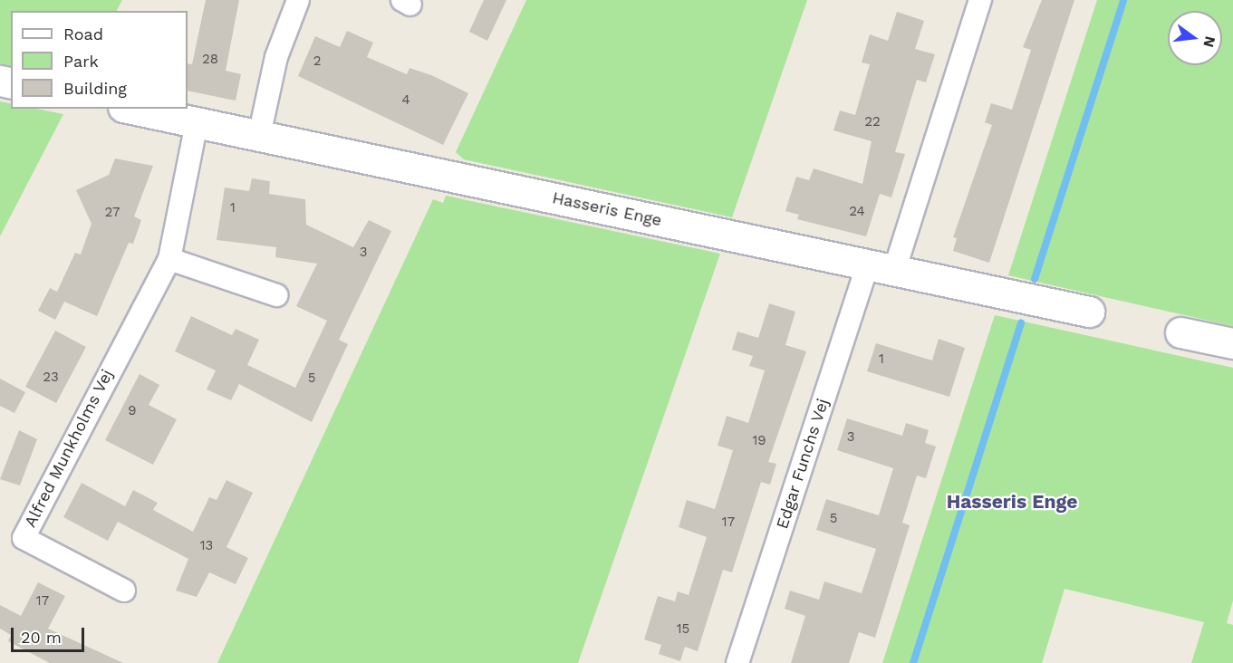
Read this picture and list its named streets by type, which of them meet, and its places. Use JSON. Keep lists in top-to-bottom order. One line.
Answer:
{"streets":{"street":["Hasseris Enge","Alfred Munkholms Vej","Edgar Funchs Vej"]},"crossings":[["Hasseris Enge","Alfred Munkholms Vej"],["Hasseris Enge","Edgar Funchs Vej"]],"districts":["Hasseris Enge"],"house_numbers":["28","2","4","22","1","24","27","3","1","23","5","9","3","19","5","17","13","17","15"],"legend":["Road","Park","Building"],"scale_bar":"20 m","north":"right"}
